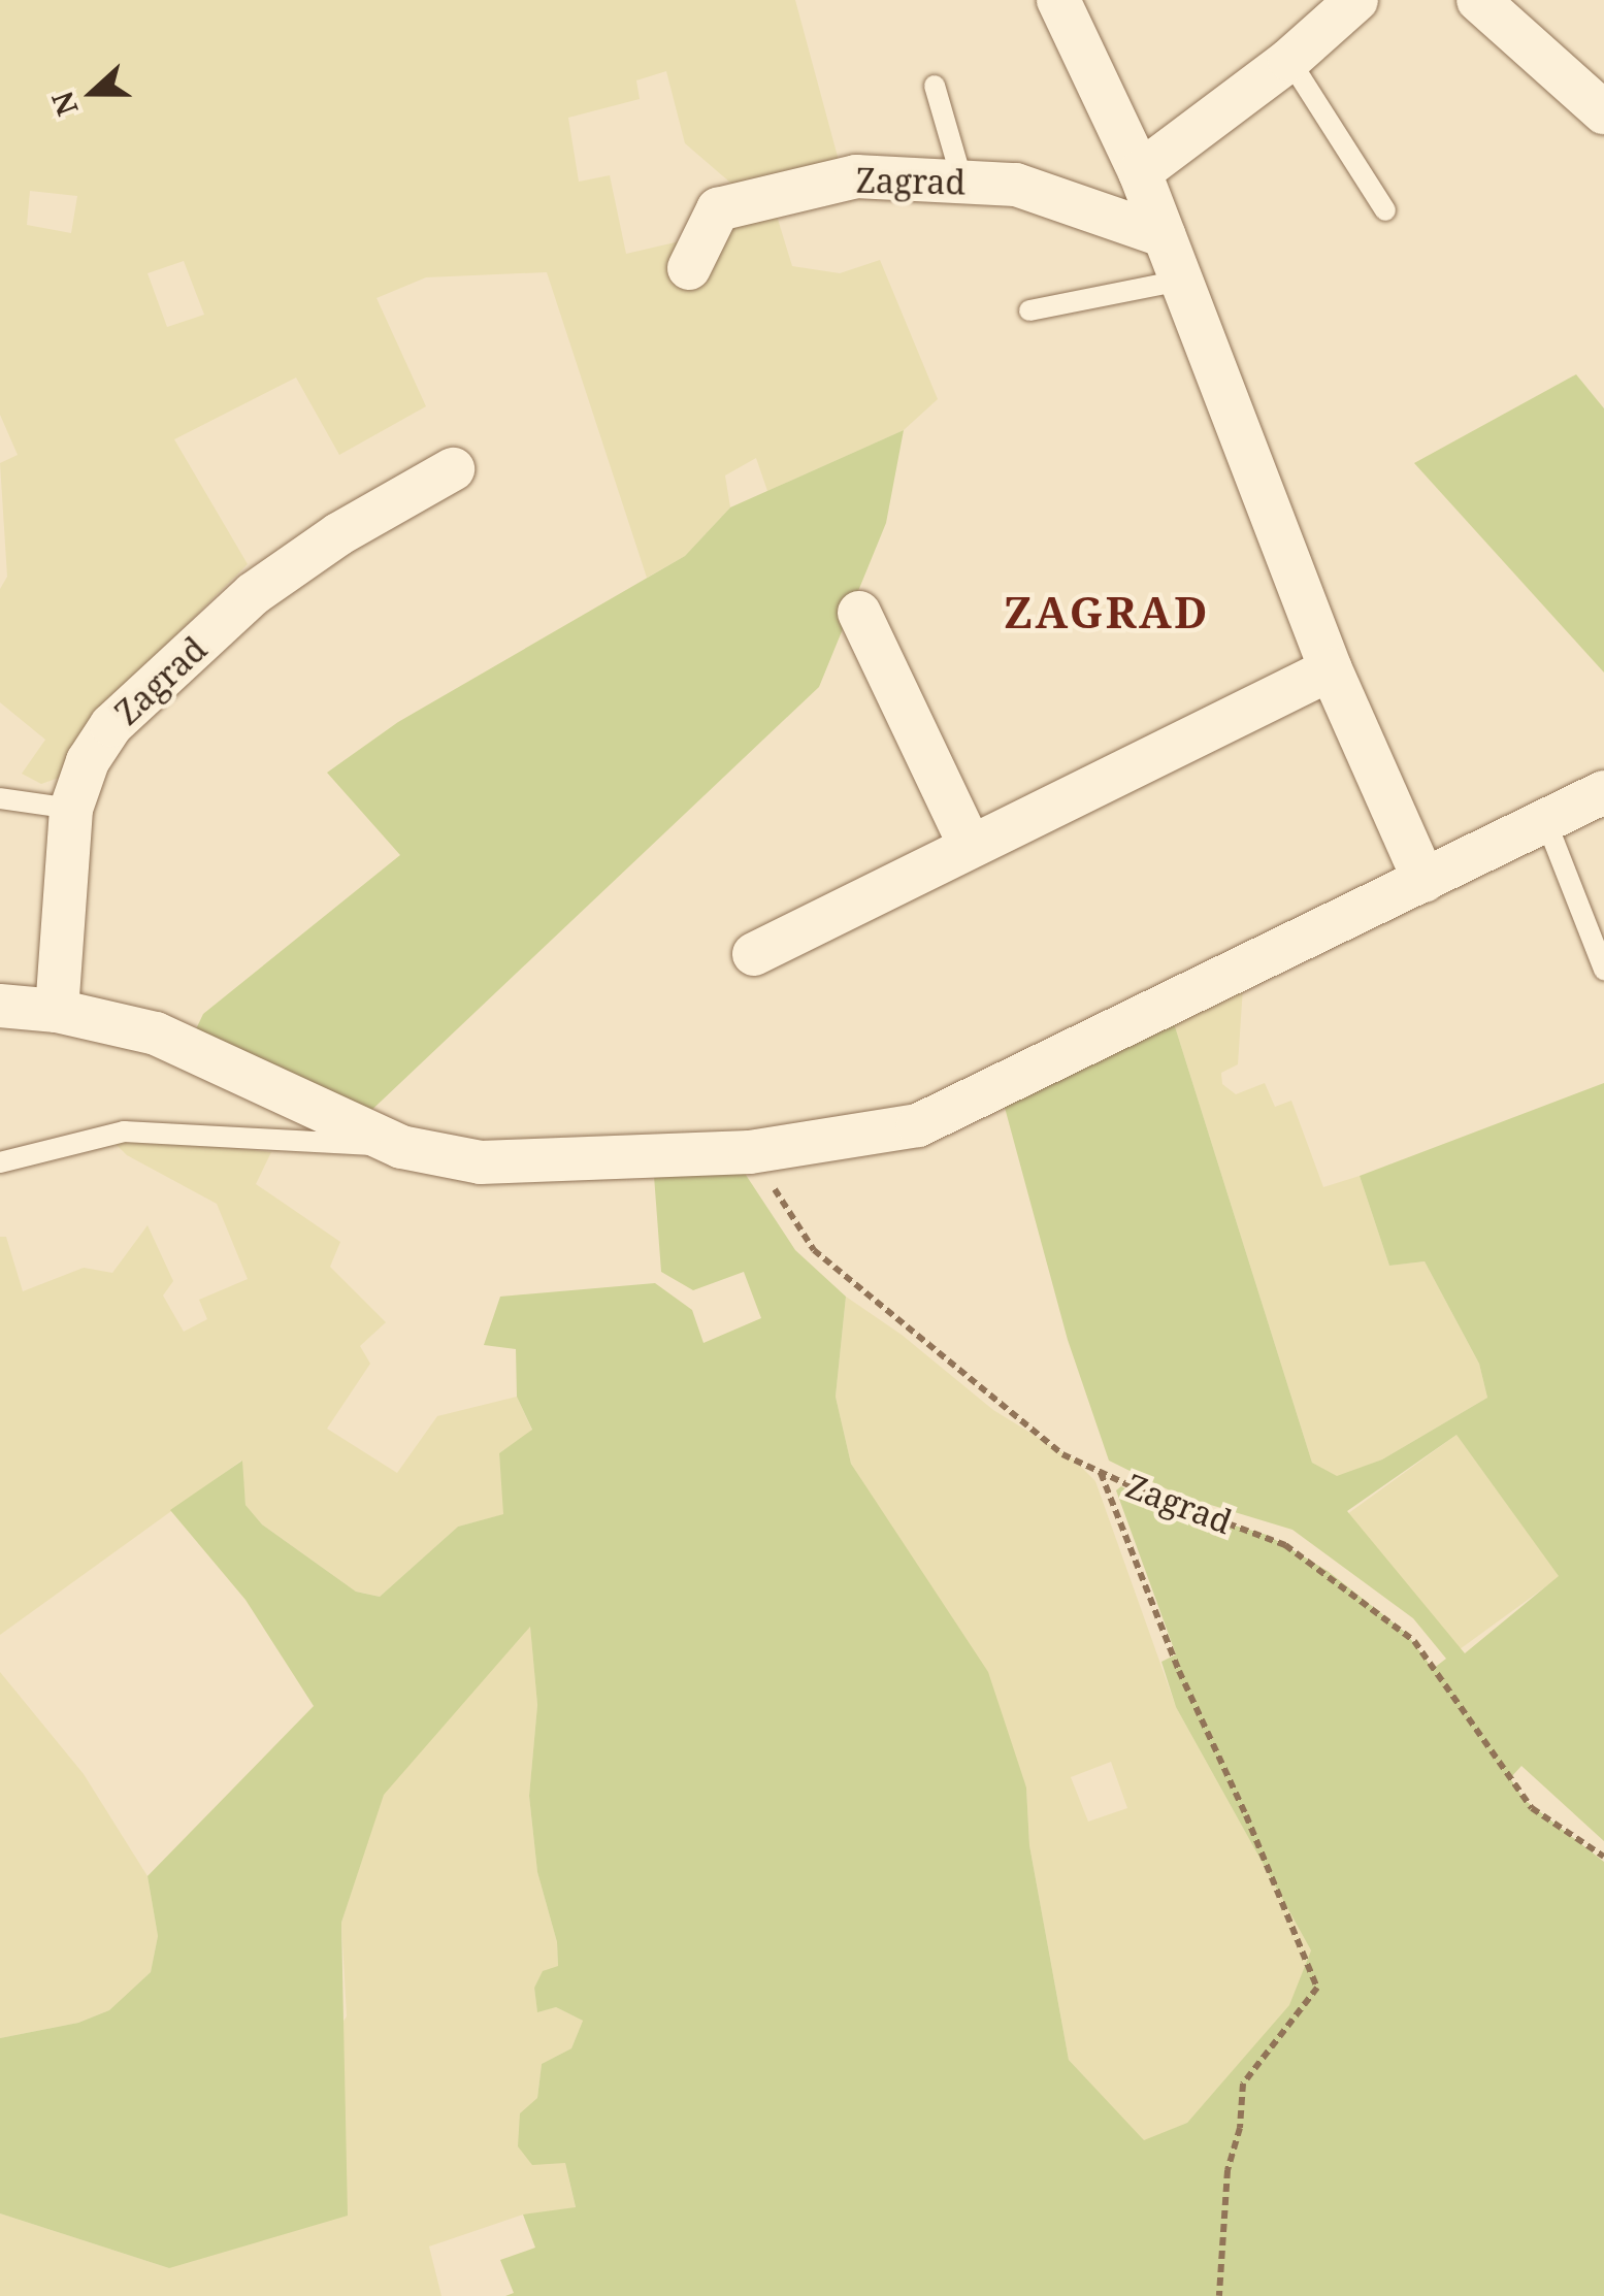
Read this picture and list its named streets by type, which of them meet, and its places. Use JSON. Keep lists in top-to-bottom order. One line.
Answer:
{"streets":{"street":["Zagrad"]},"districts":["ZAGRAD"],"north":"left"}
